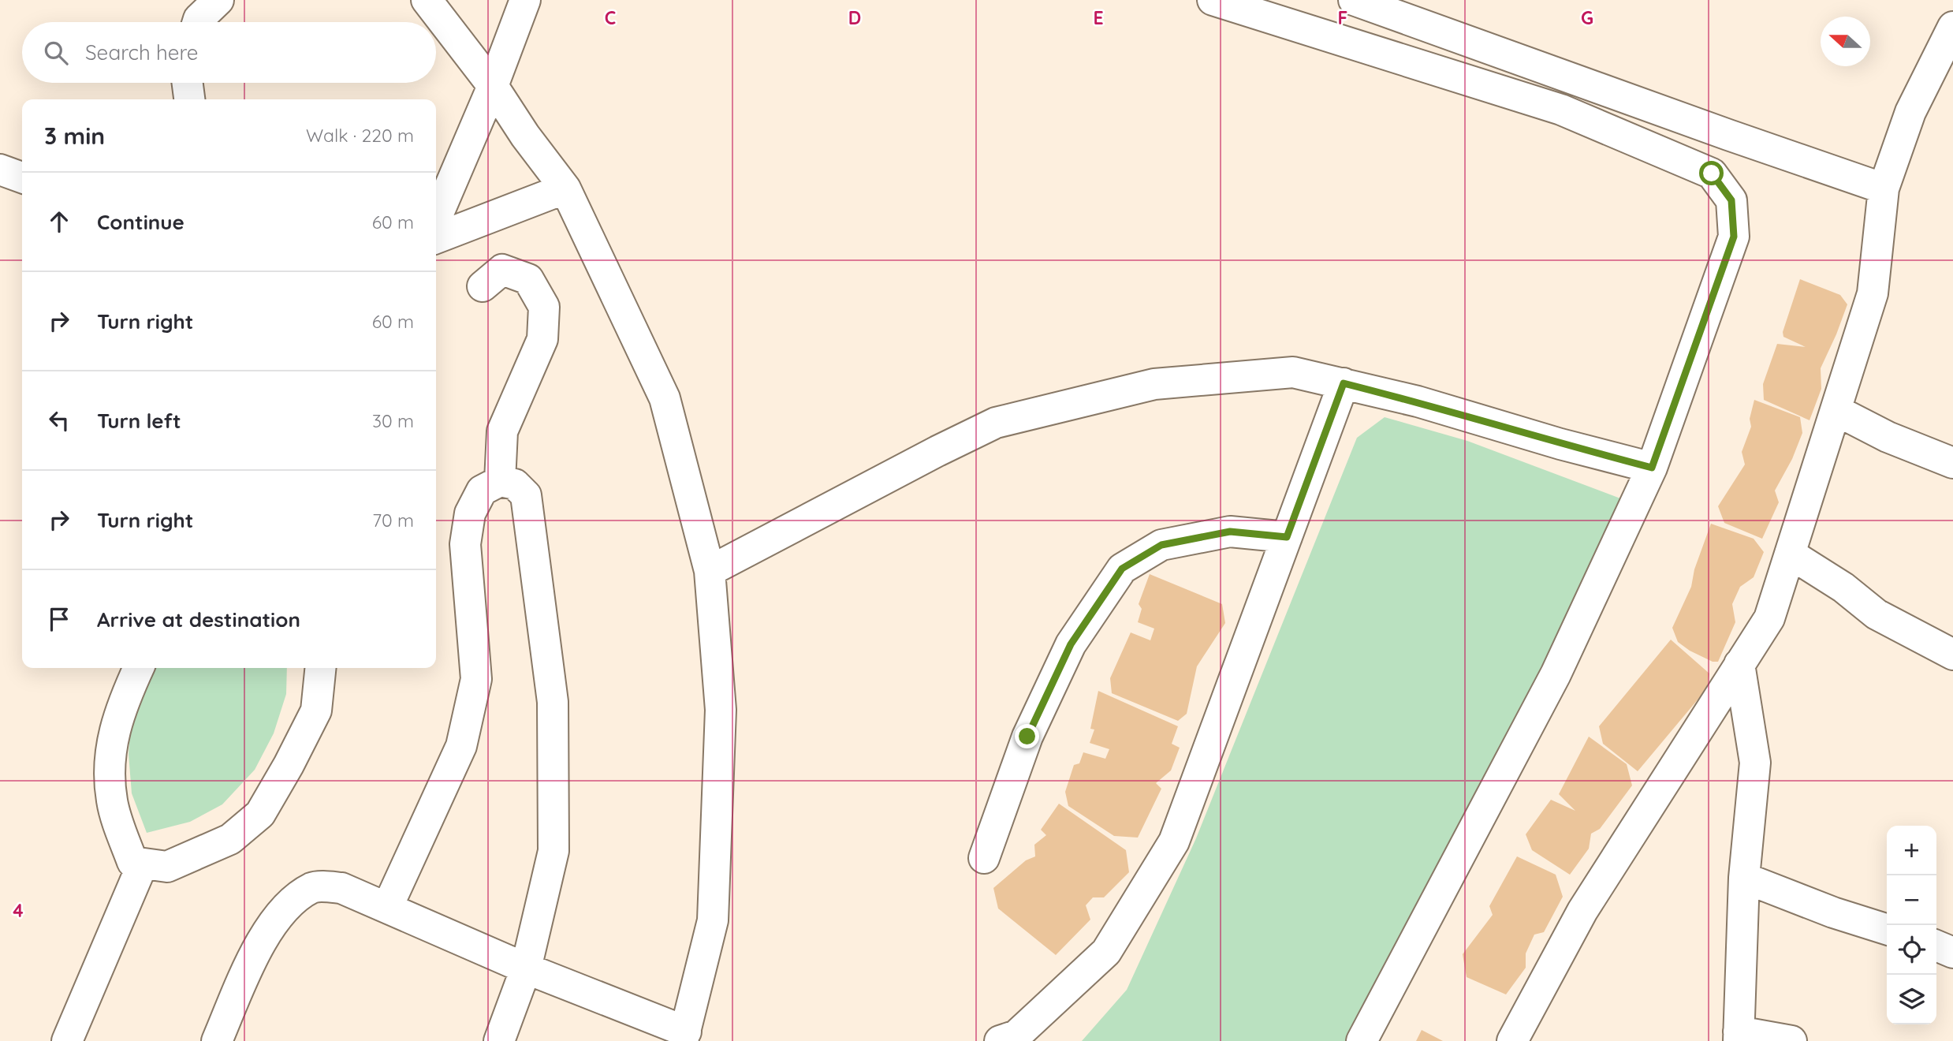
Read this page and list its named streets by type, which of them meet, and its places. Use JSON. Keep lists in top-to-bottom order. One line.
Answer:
{"north":"left","page":{"search":"Search here","heading":["3 min","Walk · 220 m"],"list":[["Continue","60 m"],["Turn right","60 m"],["Turn left","30 m"],["Turn right","70 m"],"Arrive at destination"],"map_buttons":["+","−"]},"grid":{"columns":["C","D","E","F","G"],"rows":["4"]}}
